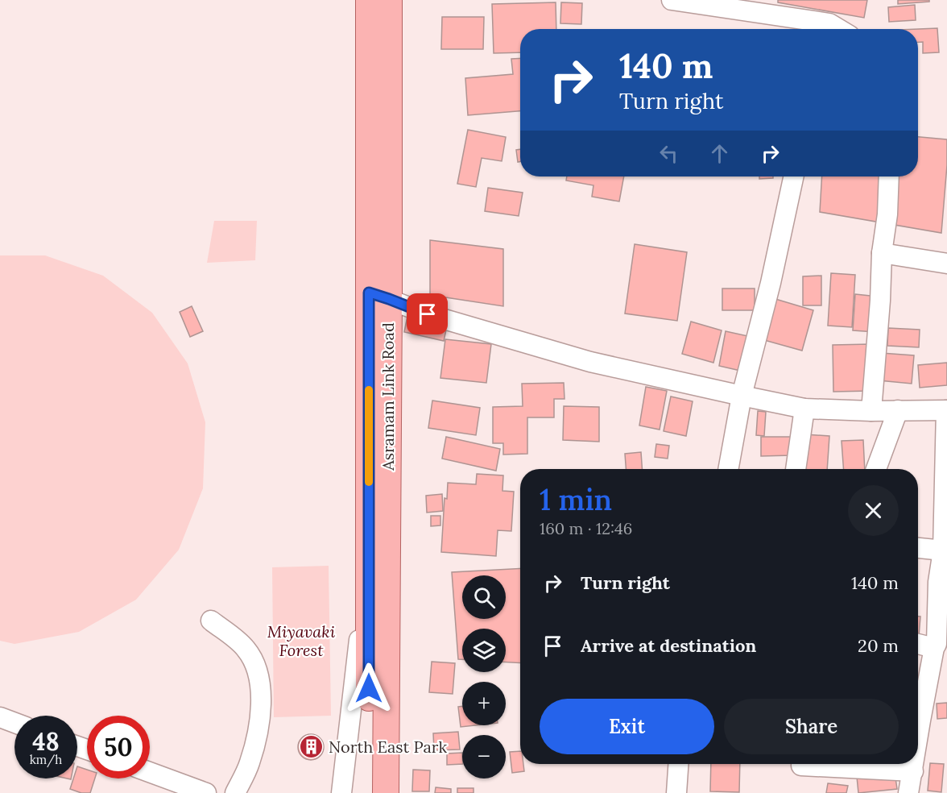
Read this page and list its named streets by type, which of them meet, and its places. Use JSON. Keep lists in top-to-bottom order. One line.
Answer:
{"streets":{"main road":["Asramam Link Road"]},"parks":["Miyavaki Forest"],"places":{"building":["North East Park"]},"page":{"turn":["140 m","Turn right"],"heading":["1 min","160 m · 12:46"],"list":[{"name":"Turn right","value":"140 m"},{"name":"Arrive at destination","value":"20 m"}],"map_buttons":["+","−"],"buttons":["Exit","Share"],"speed":"48 km/h","limit":"50"}}
